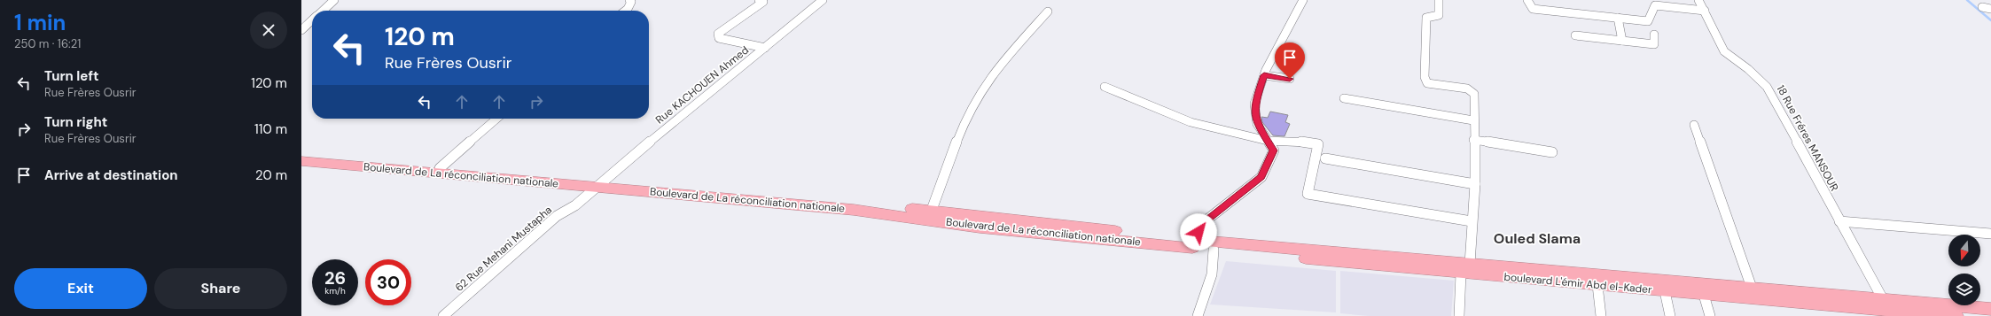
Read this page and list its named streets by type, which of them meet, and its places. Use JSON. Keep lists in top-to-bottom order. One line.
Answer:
{"streets":{"highway":["Boulevard de La réconciliation nationale","boulevard L'émir Abd el-Kader"],"street":["Rue KACHOUEN Ahmed","18 Rue Fréres MANSOUR","62 Rue Mehani Mustapha"]},"crossings":[["Rue KACHOUEN Ahmed","Boulevard de La réconciliation nationale"],["Rue KACHOUEN Ahmed","62 Rue Mehani Mustapha"],["Boulevard de La réconciliation nationale","62 Rue Mehani Mustapha"],["Boulevard de La réconciliation nationale","boulevard L'émir Abd el-Kader"]],"districts":["Ouled Slama"],"north":"bottom","page":{"heading":["1 min","250 m · 16:21"],"turn":["120 m","Rue Frères Ousrir"],"list":[{"name":"Turn left","note":"Rue Frères Ousrir","value":"120 m"},{"name":"Turn right","note":"Rue Frères Ousrir","value":"110 m"},{"name":"Arrive at destination","value":"20 m"}],"speed":"26 km/h","limit":"30","buttons":["Exit","Share"]}}
